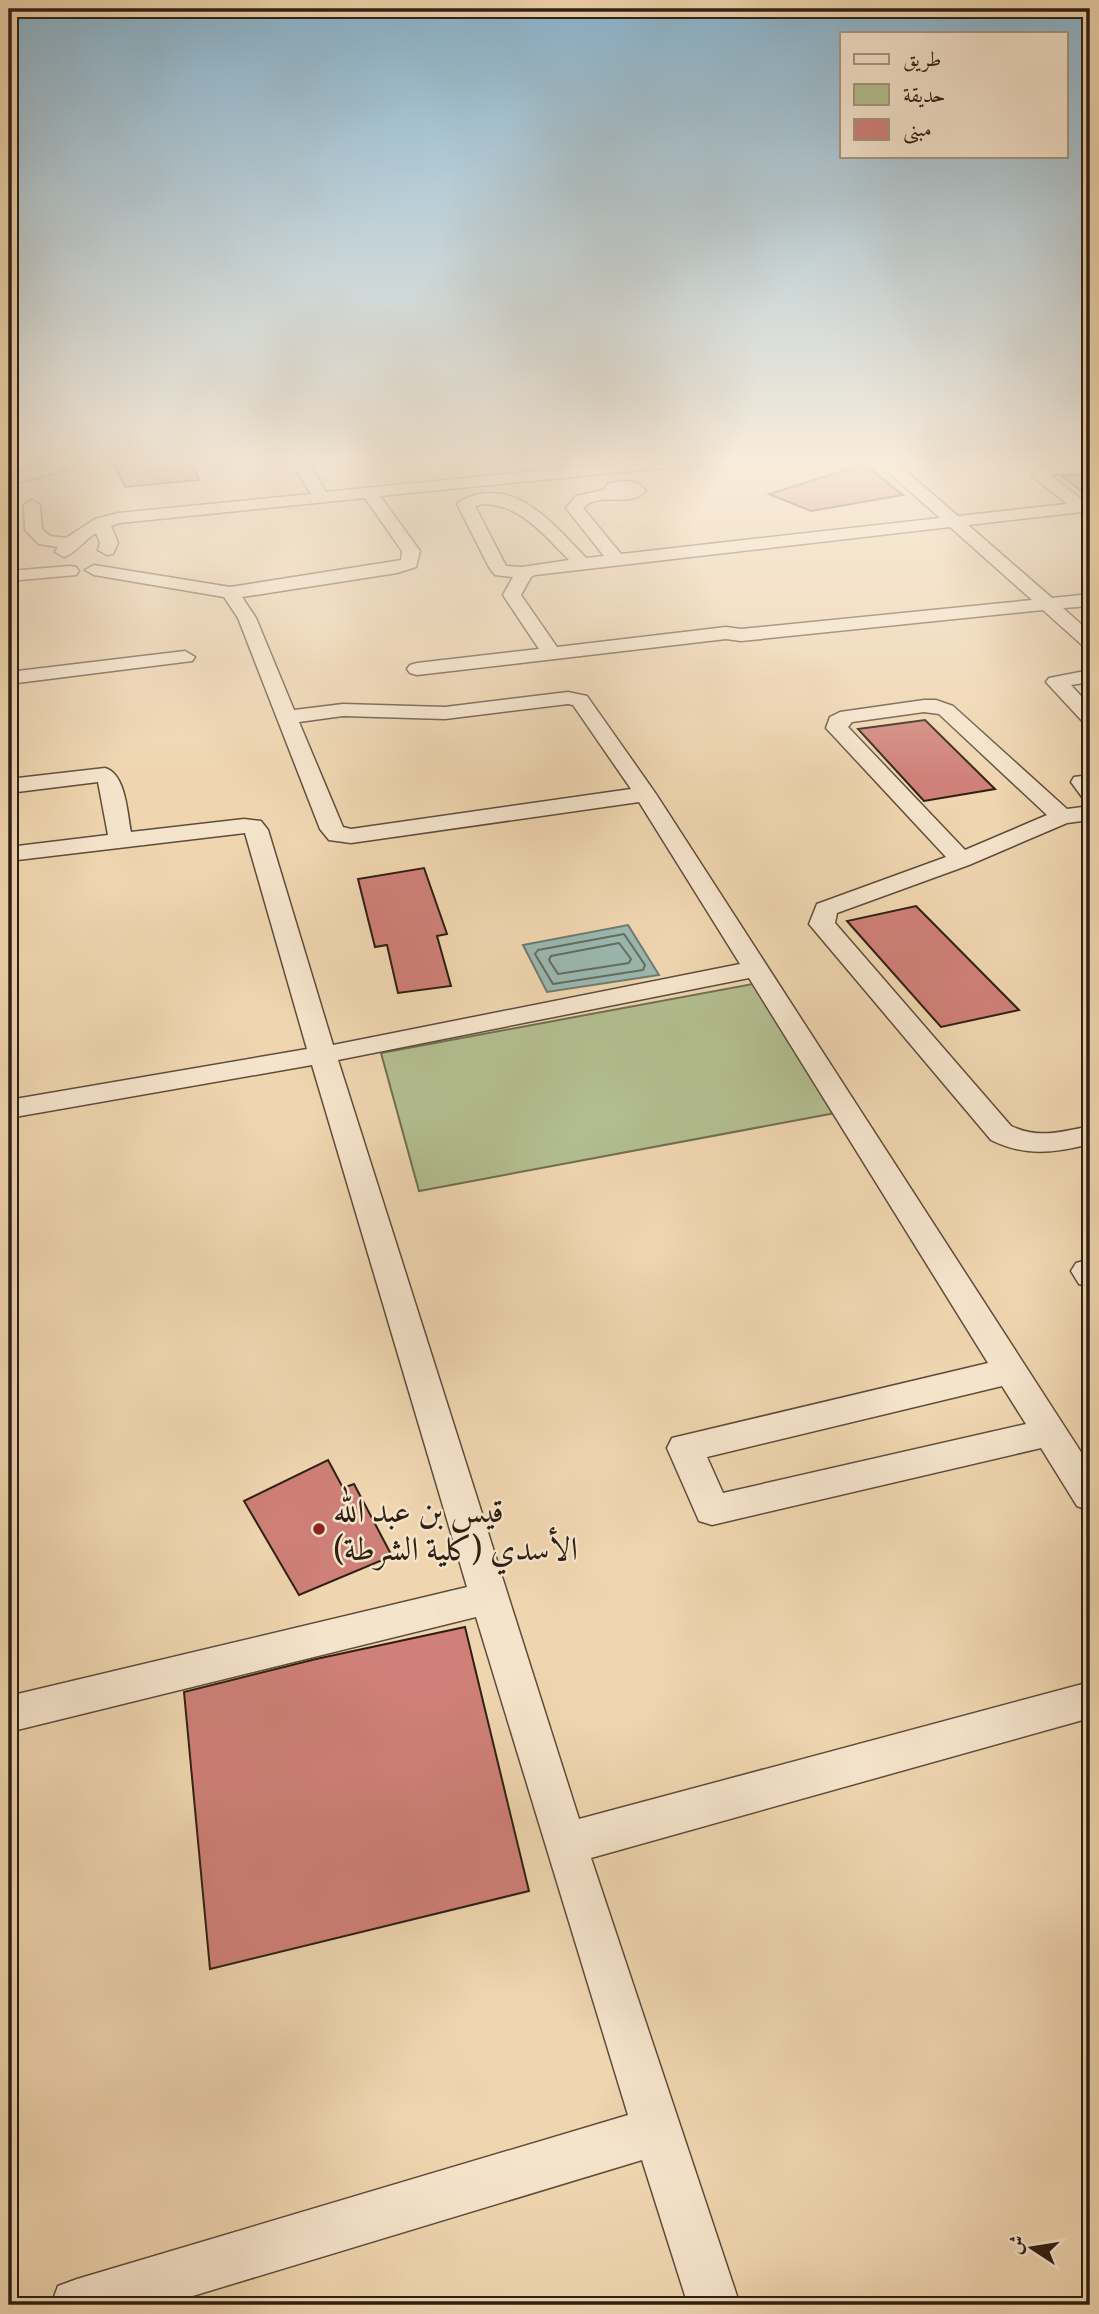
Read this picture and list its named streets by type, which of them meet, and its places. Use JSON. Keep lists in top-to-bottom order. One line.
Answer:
{"places":["قيس بن عبد الله الأسدي (كلية الشرطة)"],"legend":["طريق","حديقة","مبنى"],"north":"left"}
